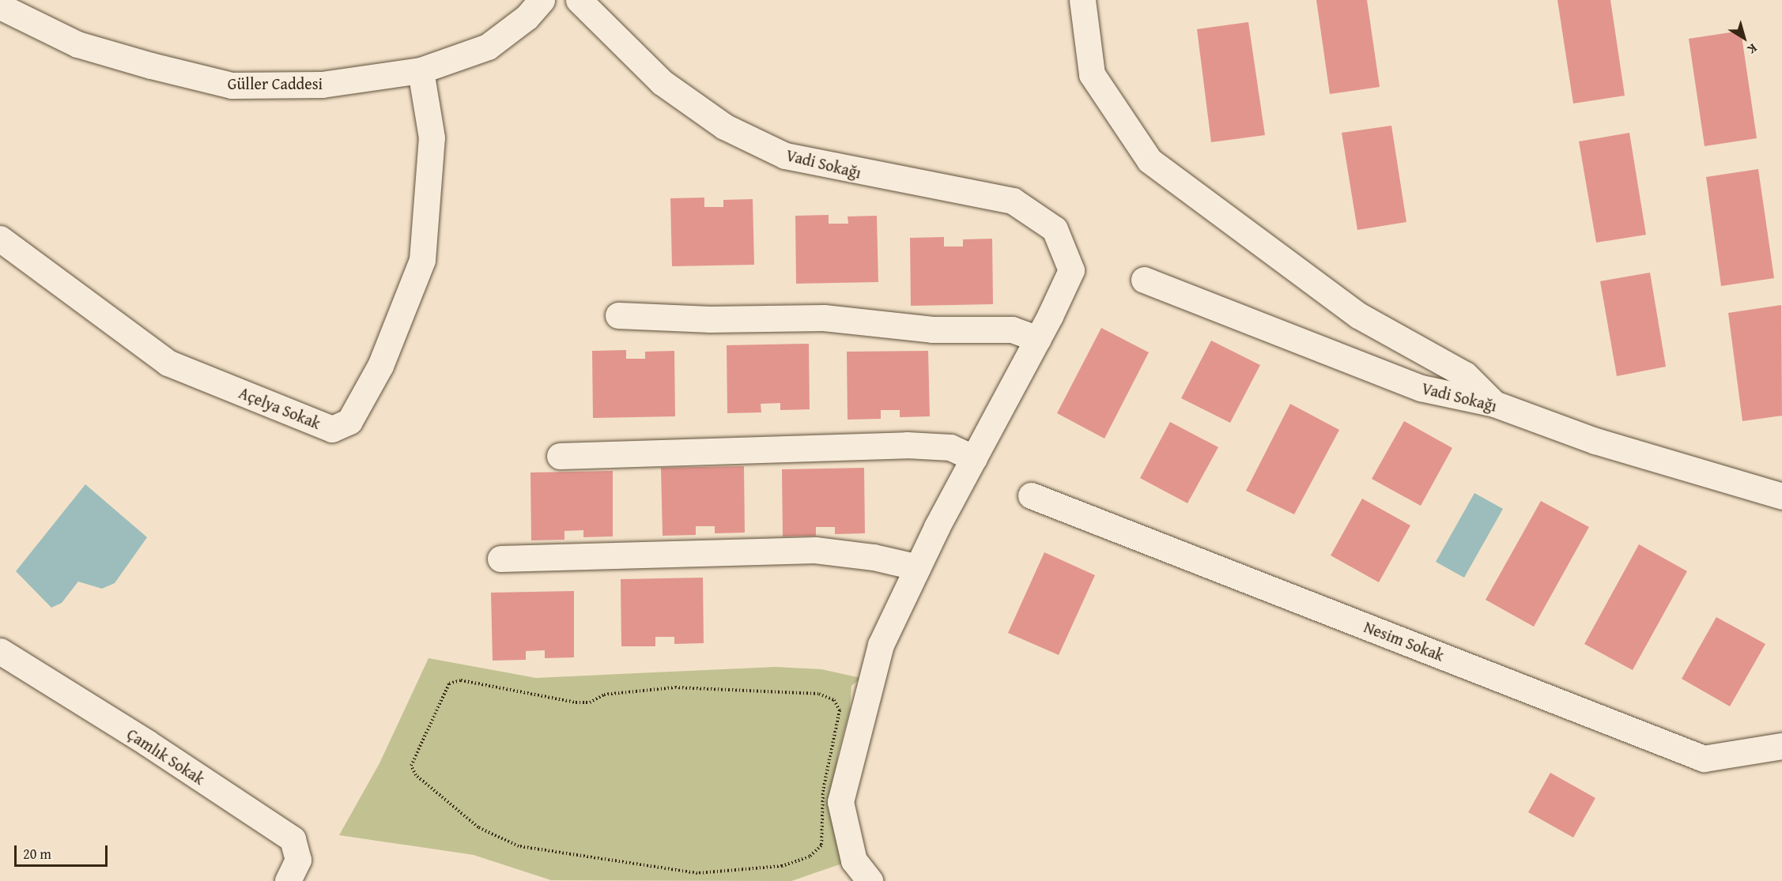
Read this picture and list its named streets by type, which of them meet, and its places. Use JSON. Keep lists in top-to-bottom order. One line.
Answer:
{"streets":{"street":["Güller Caddesi","Vadi Sokağı","Açelya Sokak","Nesim Sokak","Çamlık Sokak"]},"crossings":[["Güller Caddesi","Açelya Sokak"]],"scale_bar":"20 m","north":"bottom right"}
